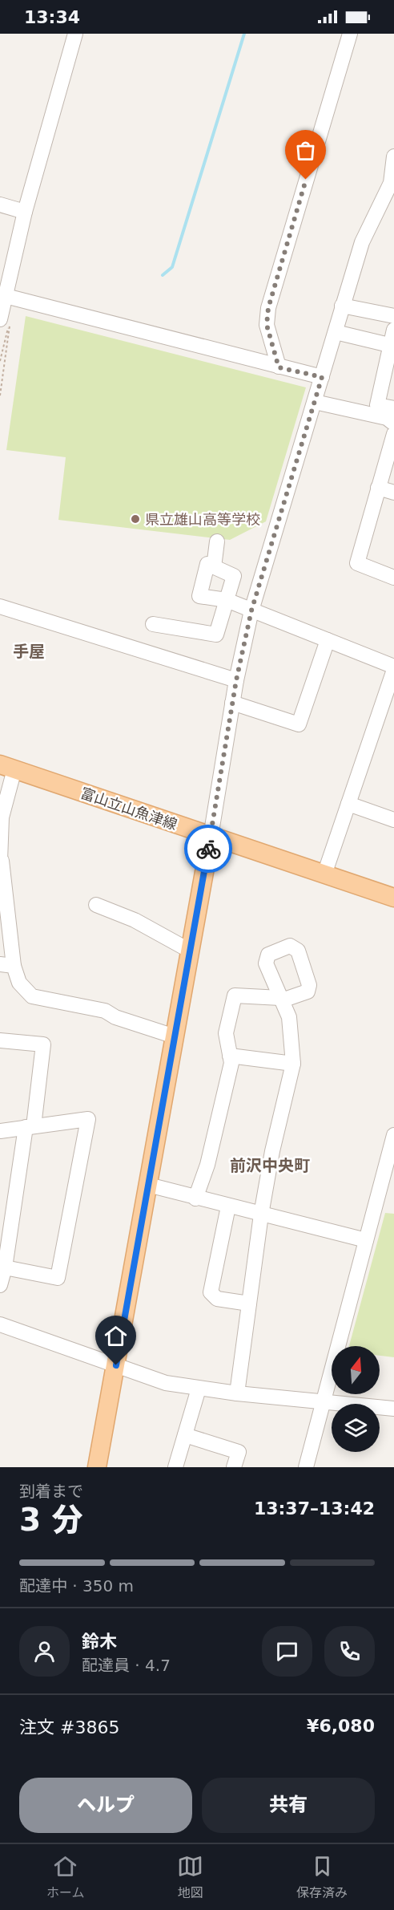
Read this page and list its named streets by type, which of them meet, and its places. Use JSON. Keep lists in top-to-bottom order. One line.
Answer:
{"streets":{"main road":["富山立山魚津線"]},"districts":["手屋","前沢中央町"],"places":["県立雄山高等学校"],"north":"top","page":{"status":"13:34","heading":["3 分","到着まで","13:37–13:42"],"panel":["鈴木","配達員 · 4.7","注文 #3865","¥6,080"],"bar":"配達中 · 350 m","buttons":["ヘルプ","共有"],"tabs":["ホーム","地図","保存済み"]}}
